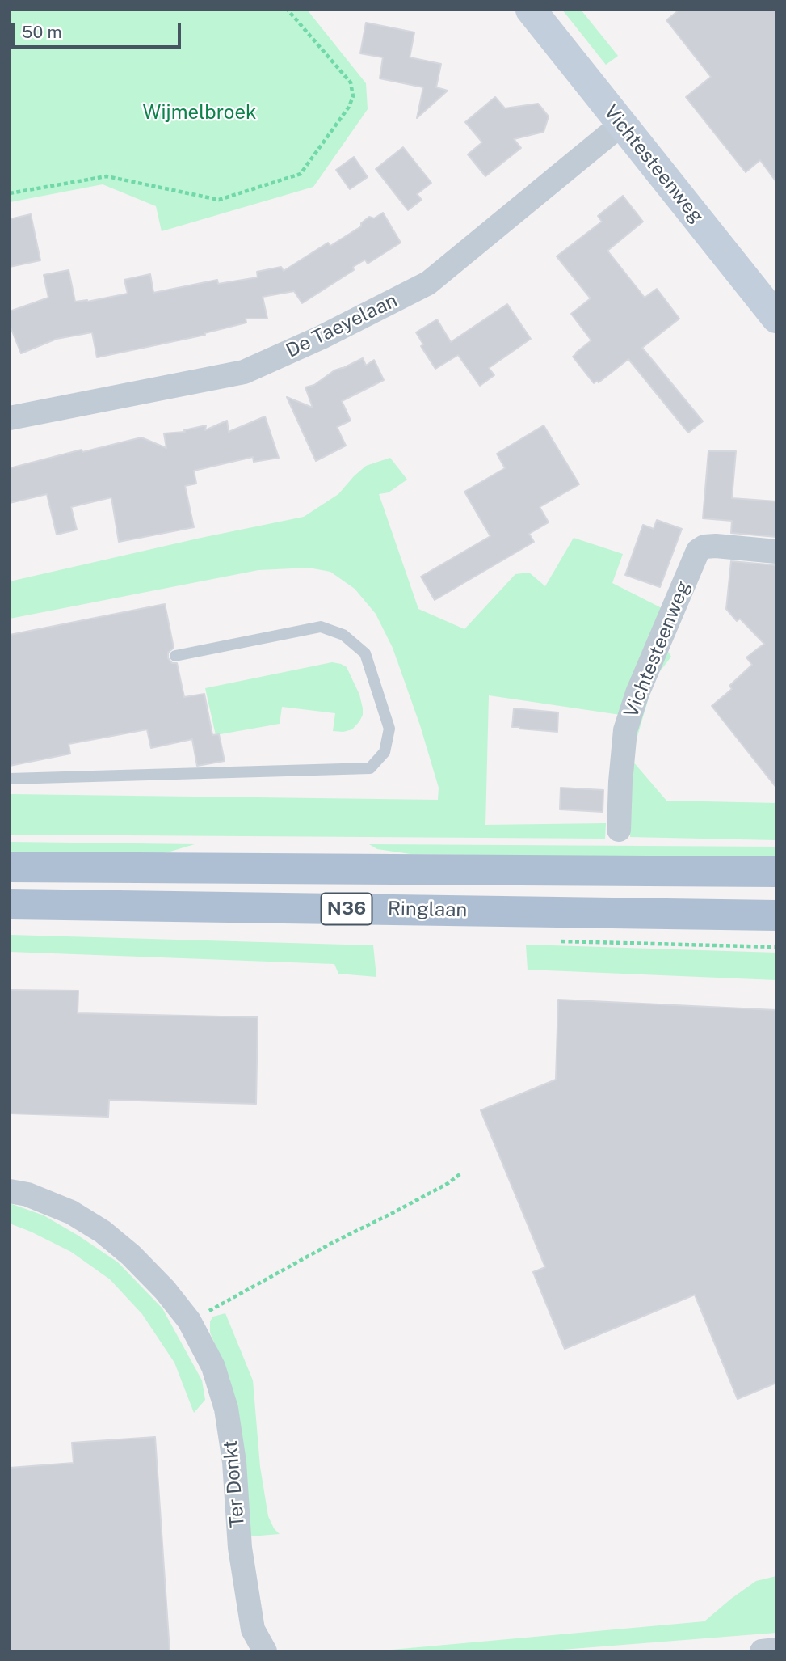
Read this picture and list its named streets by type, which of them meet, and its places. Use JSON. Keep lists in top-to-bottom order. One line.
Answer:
{"streets":{"main road":["N36","Ringlaan"],"street":["Vichtesteenweg","De Taeyelaan","Ter Donkt"]},"crossings":[["Vichtesteenweg","De Taeyelaan"]],"parks":["Wijmelbroek"],"scale_bar":"50 m"}
